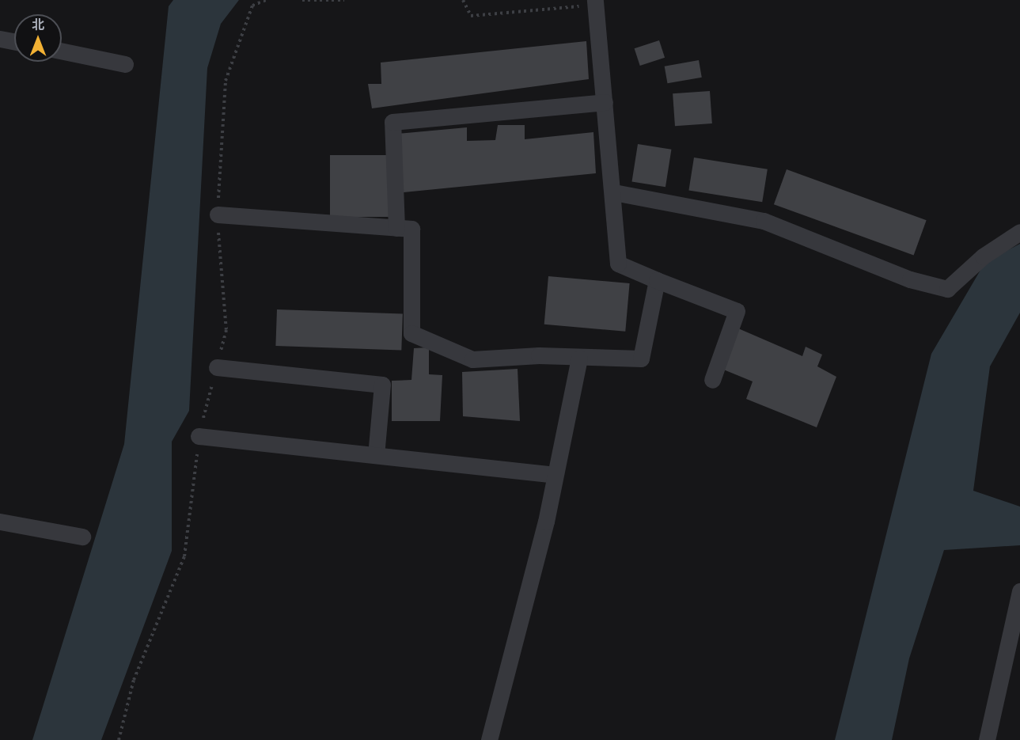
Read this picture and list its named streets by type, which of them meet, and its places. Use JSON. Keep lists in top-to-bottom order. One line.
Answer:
{"north":"top"}
